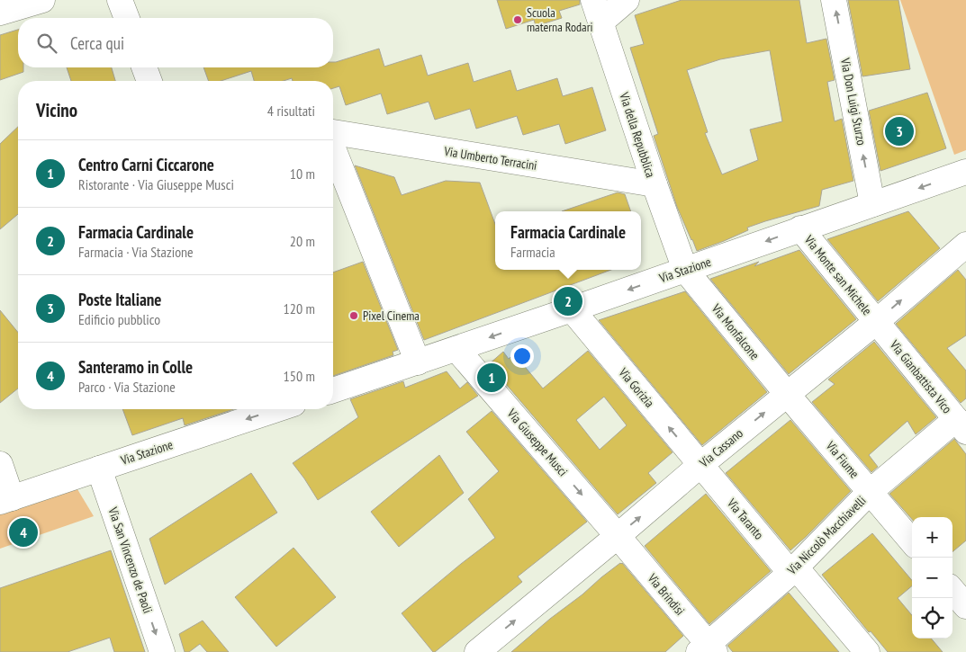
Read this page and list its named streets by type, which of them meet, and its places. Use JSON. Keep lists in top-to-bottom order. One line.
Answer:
{"streets":{"street":["Via Don Luigi Sturzo","Via della Repubblica","Via Umberto Terracini","Via Stazione","Via Monte san Michele","Via Monfalcone","Via Gianbattista Vico","Via Gorizia","Via Giuseppe Musci","Via Cassano","Via Fiume","Via Taranto","Via Niccolò Macchiavelli","Via San Vincenzo de Paoli","Via Brindisi"]},"crossings":[["Via Don Luigi Sturzo","Via Stazione"],["Via della Repubblica","Via Umberto Terracini"],["Via della Repubblica","Via Stazione"],["Via della Repubblica","Via Monfalcone"],["Via Stazione","Via Monte san Michele"],["Via Stazione","Via Monfalcone"],["Via Stazione","Via Gorizia"],["Via Stazione","Via Giuseppe Musci"],["Via Stazione","Via San Vincenzo de Paoli"],["Via Monte san Michele","Via Gianbattista Vico"],["Via Monte san Michele","Via Cassano"],["Via Monfalcone","Via Cassano"],["Via Monfalcone","Via Fiume"],["Via Gianbattista Vico","Via Cassano"],["Via Gianbattista Vico","Via Niccolò Macchiavelli"],["Via Gorizia","Via Cassano"],["Via Gorizia","Via Taranto"],["Via Giuseppe Musci","Via Cassano"],["Via Giuseppe Musci","Via Brindisi"],["Via Cassano","Via Fiume"],["Via Cassano","Via Taranto"],["Via Cassano","Via Brindisi"],["Via Fiume","Via Niccolò Macchiavelli"],["Via Taranto","Via Niccolò Macchiavelli"],["Via Niccolò Macchiavelli","Via Brindisi"]],"one_way":["Via Don Luigi Sturzo","Via Stazione","Via Gorizia","Via Giuseppe Musci","Via Cassano","Via San Vincenzo de Paoli"],"places":["Scuola materna Rodari","Pixel Cinema"],"page":{"search":"Cerca qui","heading":["Vicino","4 risultati"],"pins":["3","2","1","4"],"list":[{"mark":"1","name":"Centro Carni Ciccarone","note":"Ristorante · Via Giuseppe Musci","value":"10 m"},{"mark":"2","name":"Farmacia Cardinale","note":"Farmacia · Via Stazione","value":"20 m"},{"mark":"3","name":"Poste Italiane","note":"Edificio pubblico","value":"120 m"},{"mark":"4","name":"Santeramo in Colle","note":"Parco · Via Stazione","value":"150 m"}],"popup":["Farmacia Cardinale","Farmacia"],"map_buttons":["+","−"]}}
